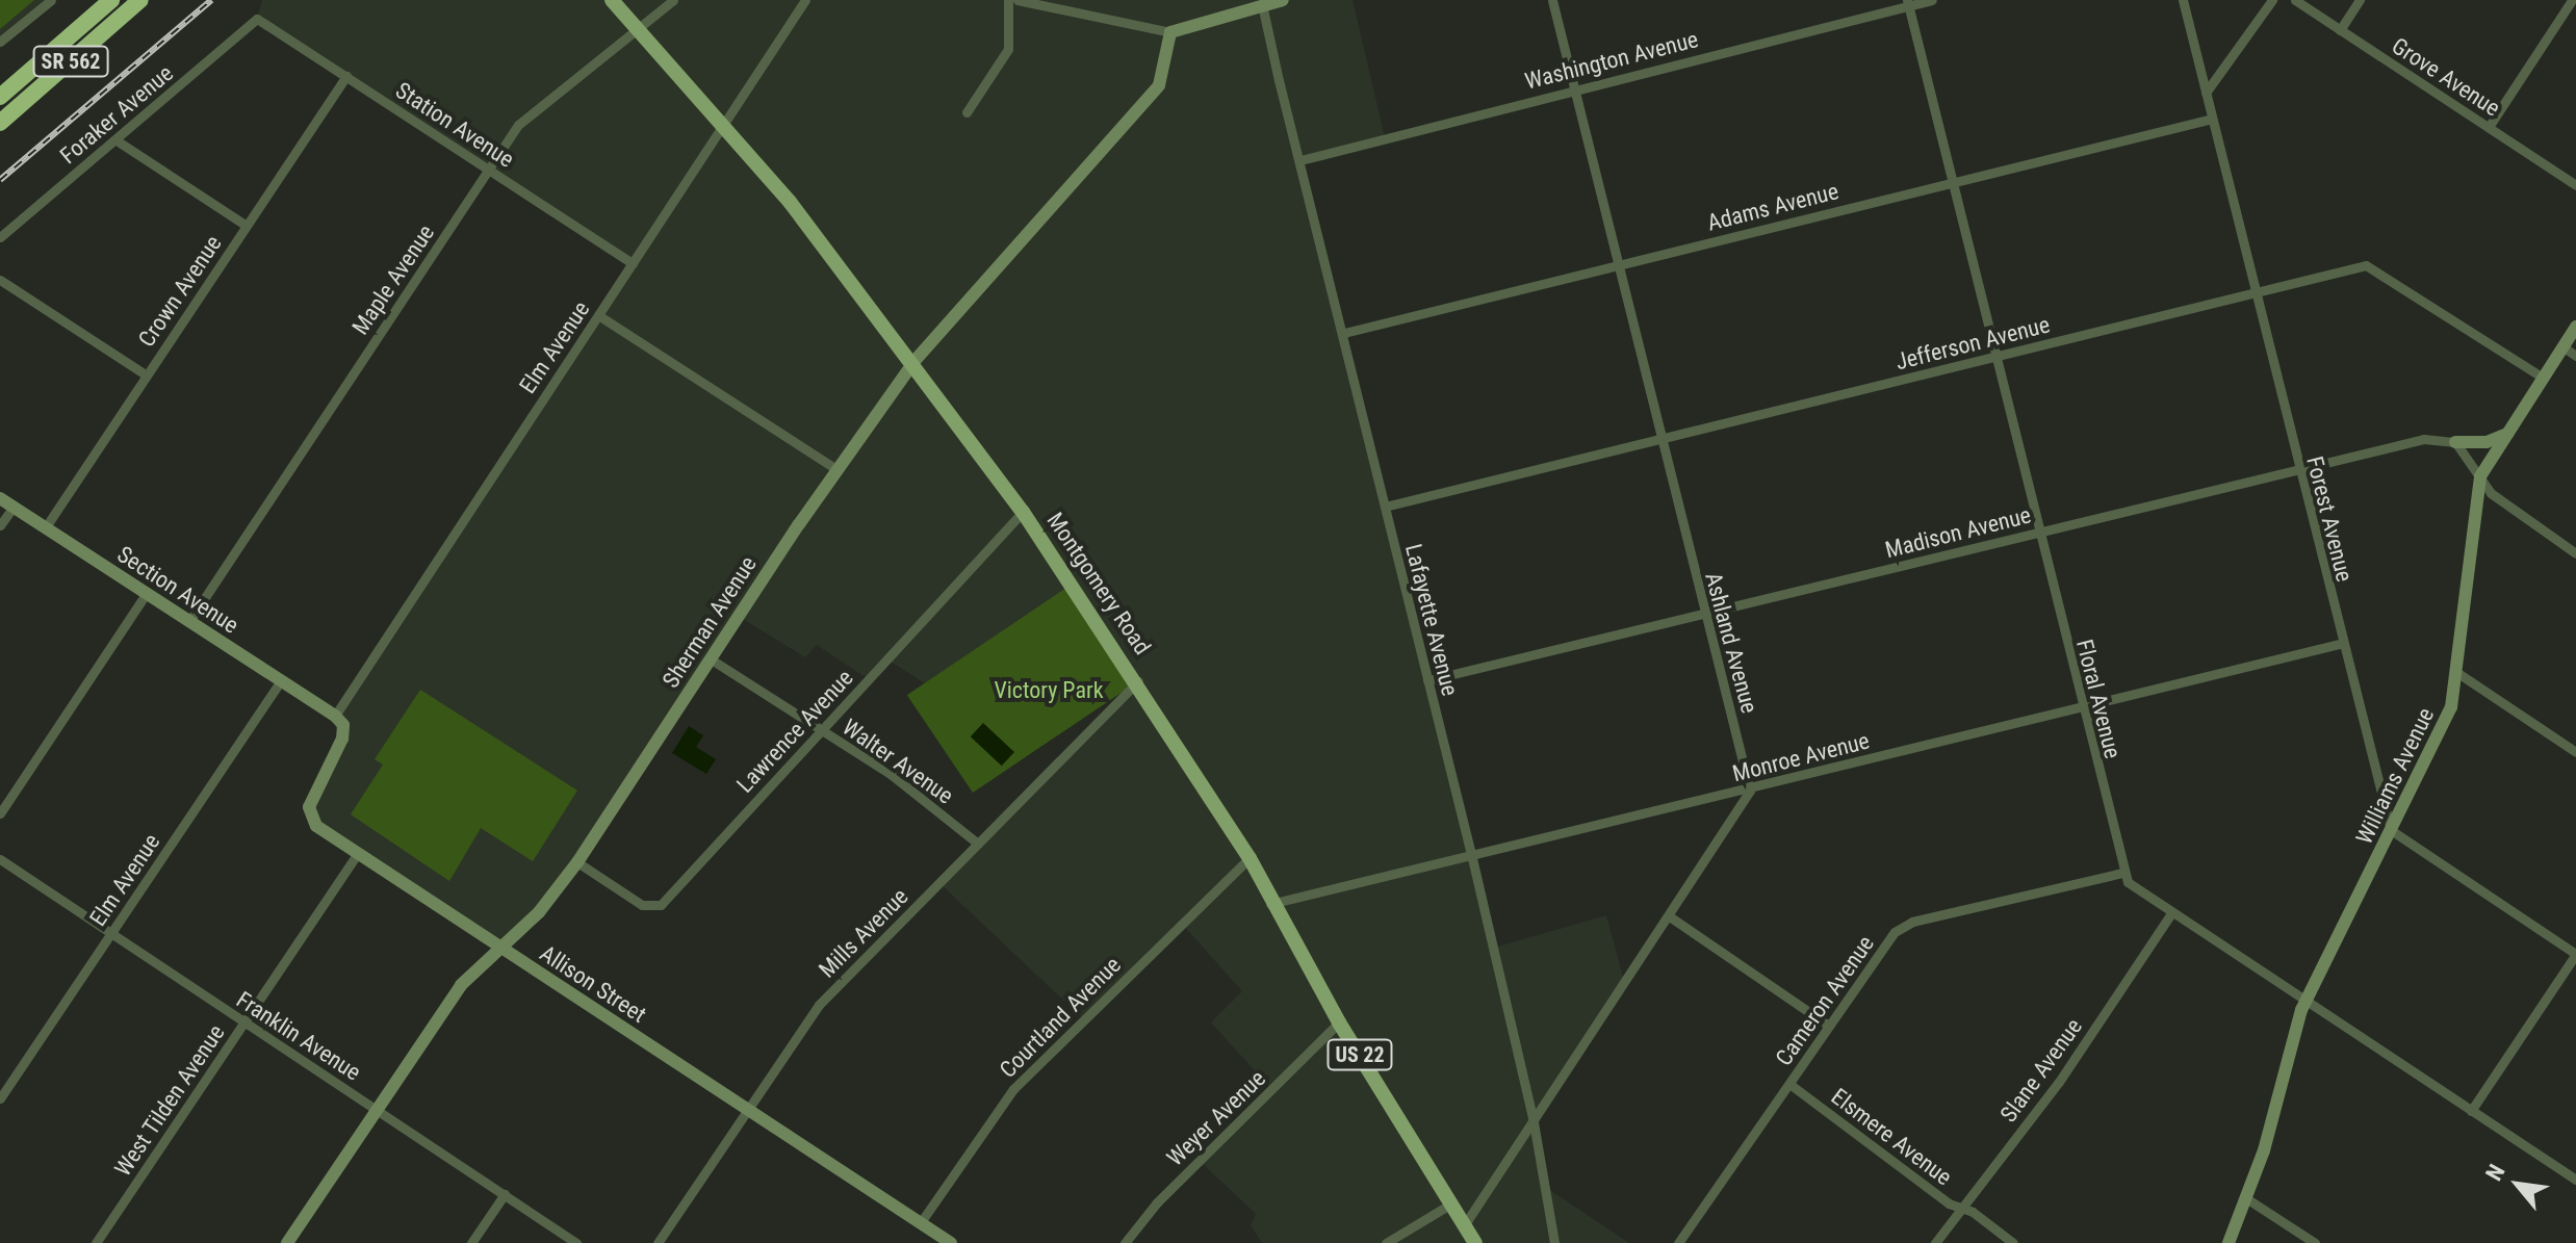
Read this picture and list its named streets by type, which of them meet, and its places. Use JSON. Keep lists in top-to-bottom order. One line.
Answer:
{"streets":{"highway":["SR 562"],"main road":["Montgomery Road","US 22"],"street":["Washington Avenue","Grove Avenue","Foraker Avenue","Station Avenue","Adams Avenue","Maple Avenue","Crown Avenue","Jefferson Avenue","Elm Avenue","Forest Avenue","Madison Avenue","Section Avenue","Lafayette Avenue","Sherman Avenue","Ashland Avenue","Floral Avenue","Lawrence Avenue","Monroe Avenue","Walter Avenue","Williams Avenue","Mills Avenue","Allison Street","Cameron Avenue","Courtland Avenue","Franklin Avenue","Slane Avenue","West Tilden Avenue","Weyer Avenue","Elsmere Avenue"]},"crossings":[["Washington Avenue","Lafayette Avenue"],["Washington Avenue","Ashland Avenue"],["Washington Avenue","Floral Avenue"],["Foraker Avenue","Station Avenue"],["Station Avenue","Maple Avenue"],["Station Avenue","Crown Avenue"],["Station Avenue","Elm Avenue"],["Adams Avenue","Forest Avenue"],["Adams Avenue","Lafayette Avenue"],["Adams Avenue","Ashland Avenue"],["Adams Avenue","Floral Avenue"],["Maple Avenue","Montgomery Road"],["Maple Avenue","Section Avenue"],["Crown Avenue","Section Avenue"],["Jefferson Avenue","Forest Avenue"],["Jefferson Avenue","Lafayette Avenue"],["Jefferson Avenue","Ashland Avenue"],["Jefferson Avenue","Floral Avenue"],["Jefferson Avenue","Williams Avenue"],["Elm Avenue","Montgomery Road"],["Elm Avenue","Section Avenue"],["Elm Avenue","Allison Street"],["Elm Avenue","Franklin Avenue"],["Forest Avenue","Madison Avenue"],["Forest Avenue","Monroe Avenue"],["Forest Avenue","Williams Avenue"],["Madison Avenue","Lafayette Avenue"],["Madison Avenue","Ashland Avenue"],["Madison Avenue","Floral Avenue"],["Montgomery Road","Sherman Avenue"],["Montgomery Road","Lawrence Avenue"],["Montgomery Road","Monroe Avenue"],["Montgomery Road","Mills Avenue"],["Montgomery Road","Courtland Avenue"],["Montgomery Road","Weyer Avenue"],["Section Avenue","Allison Street"],["Lafayette Avenue","Monroe Avenue"],["Sherman Avenue","Lawrence Avenue"],["Sherman Avenue","Walter Avenue"],["Sherman Avenue","Allison Street"],["Sherman Avenue","Franklin Avenue"],["Ashland Avenue","Monroe Avenue"],["Floral Avenue","Monroe Avenue"],["Floral Avenue","Cameron Avenue"],["Lawrence Avenue","Walter Avenue"],["Walter Avenue","Mills Avenue"],["Mills Avenue","Allison Street"],["Allison Street","Courtland Avenue"],["Allison Street","West Tilden Avenue"],["Cameron Avenue","Elsmere Avenue"],["Franklin Avenue","West Tilden Avenue"],["Slane Avenue","Elsmere Avenue"]],"parks":["Victory Park"],"north":"top left"}
